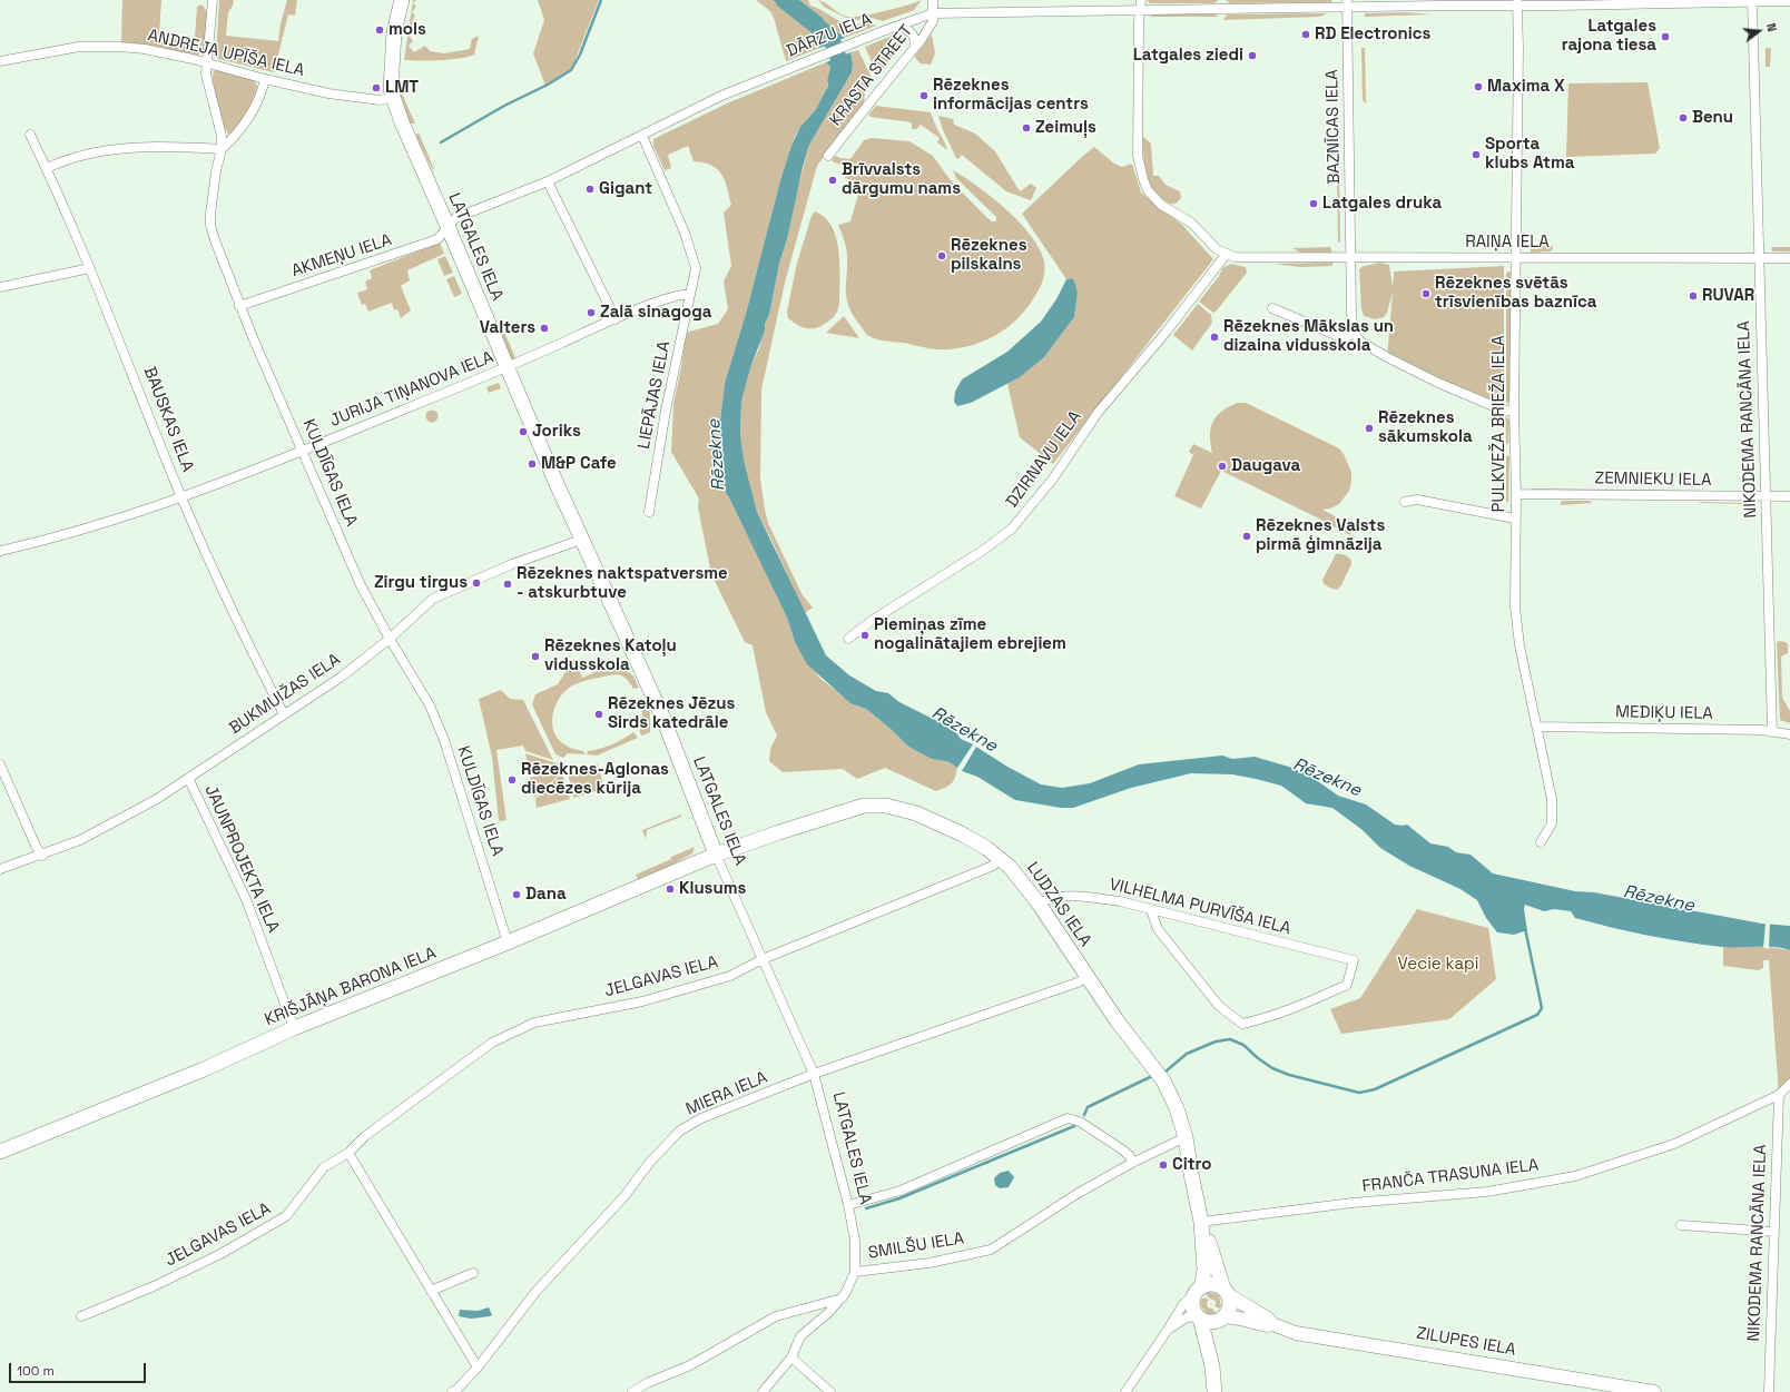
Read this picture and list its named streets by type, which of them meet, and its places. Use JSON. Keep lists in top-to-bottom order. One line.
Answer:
{"streets":{"main road":["LATGALES IELA","LUDZAS IELA","KRIŠJĀŅA BARONA IELA","ZILUPES IELA"],"street":["DĀRZU IELA","ANDREJA UPĪŠA IELA","KRASTA STREET","BAZNĪCAS IELA","RAIŅA IELA","AKMEŅU IELA","JURIJA TIŅANOVA IELA","LIEPĀJAS IELA","BAUSKAS IELA","NIKODEMA RANCĀNA IELA","PULKVEŽA BRIEŽA IELA","DZIRNAVU IELA","KULDĪGAS IELA","ZEMNIEKU IELA","BUKMUIŽAS IELA","MEDIĶU IELA","JAUNPROJEKTA IELA","VILHELMA PURVĪŠA IELA","JELGAVAS IELA","MIERA IELA","FRANČA TRASUNA IELA","SMILŠU IELA"]},"crossings":[["DĀRZU IELA","KRASTA STREET"],["DĀRZU IELA","BAZNĪCAS IELA"],["DĀRZU IELA","LATGALES IELA"],["DĀRZU IELA","AKMEŅU IELA"],["DĀRZU IELA","LIEPĀJAS IELA"],["DĀRZU IELA","NIKODEMA RANCĀNA IELA"],["DĀRZU IELA","PULKVEŽA BRIEŽA IELA"],["ANDREJA UPĪŠA IELA","LATGALES IELA"],["ANDREJA UPĪŠA IELA","KULDĪGAS IELA"],["BAZNĪCAS IELA","RAIŅA IELA"],["RAIŅA IELA","NIKODEMA RANCĀNA IELA"],["RAIŅA IELA","PULKVEŽA BRIEŽA IELA"],["RAIŅA IELA","DZIRNAVU IELA"],["LATGALES IELA","AKMEŅU IELA"],["LATGALES IELA","JURIJA TIŅANOVA IELA"],["LATGALES IELA","BUKMUIŽAS IELA"],["LATGALES IELA","LUDZAS IELA"],["LATGALES IELA","JELGAVAS IELA"],["LATGALES IELA","KRIŠJĀŅA BARONA IELA"],["LATGALES IELA","MIERA IELA"],["LATGALES IELA","SMILŠU IELA"],["AKMEŅU IELA","KULDĪGAS IELA"],["JURIJA TIŅANOVA IELA","LIEPĀJAS IELA"],["JURIJA TIŅANOVA IELA","BAUSKAS IELA"],["JURIJA TIŅANOVA IELA","KULDĪGAS IELA"],["BAUSKAS IELA","BUKMUIŽAS IELA"],["NIKODEMA RANCĀNA IELA","ZEMNIEKU IELA"],["NIKODEMA RANCĀNA IELA","MEDIĶU IELA"],["NIKODEMA RANCĀNA IELA","FRANČA TRASUNA IELA"],["PULKVEŽA BRIEŽA IELA","ZEMNIEKU IELA"],["PULKVEŽA BRIEŽA IELA","MEDIĶU IELA"],["KULDĪGAS IELA","BUKMUIŽAS IELA"],["KULDĪGAS IELA","KRIŠJĀŅA BARONA IELA"],["BUKMUIŽAS IELA","JAUNPROJEKTA IELA"],["JAUNPROJEKTA IELA","KRIŠJĀŅA BARONA IELA"],["LUDZAS IELA","VILHELMA PURVĪŠA IELA"],["LUDZAS IELA","JELGAVAS IELA"],["LUDZAS IELA","KRIŠJĀŅA BARONA IELA"],["LUDZAS IELA","MIERA IELA"],["LUDZAS IELA","FRANČA TRASUNA IELA"],["LUDZAS IELA","SMILŠU IELA"],["LUDZAS IELA","ZILUPES IELA"]],"water":["Rēzekne"],"parks":["Vecie kapi"],"places":["mols","RD Electronics","Latgales rajona tiesa","Latgales ziedi","Maxima X","LMT","Rēzeknes informācijas centrs","Benu","Zeimuļs","Sporta klubs Atma","Brīvvalsts dārgumu nams","Gigant","Latgales druka","Rēzeknes pilskalns","Rēzeknes svētās trīsvienības baznīca","RUVAR","Zalā sinagoga","Valters","Rēzeknes Mākslas un dizaina vidusskola","Rēzeknes sākumskola","Joriks","M&P Cafe","Daugava","Rēzeknes Valsts pirmā ģimnāzija","Zirgu tirgus","Rēzeknes naktspatversme - atskurbtuve","Piemiņas zīme nogalinātajiem ebrejiem","Rēzeknes Katoļu vidusskola","Rēzeknes Jēzus Sirds katedrāle","Rēzeknes-Aglonas diecēzes kūrija","Klusums","Dana","Citro"],"scale_bar":"100 m","north":"right"}
